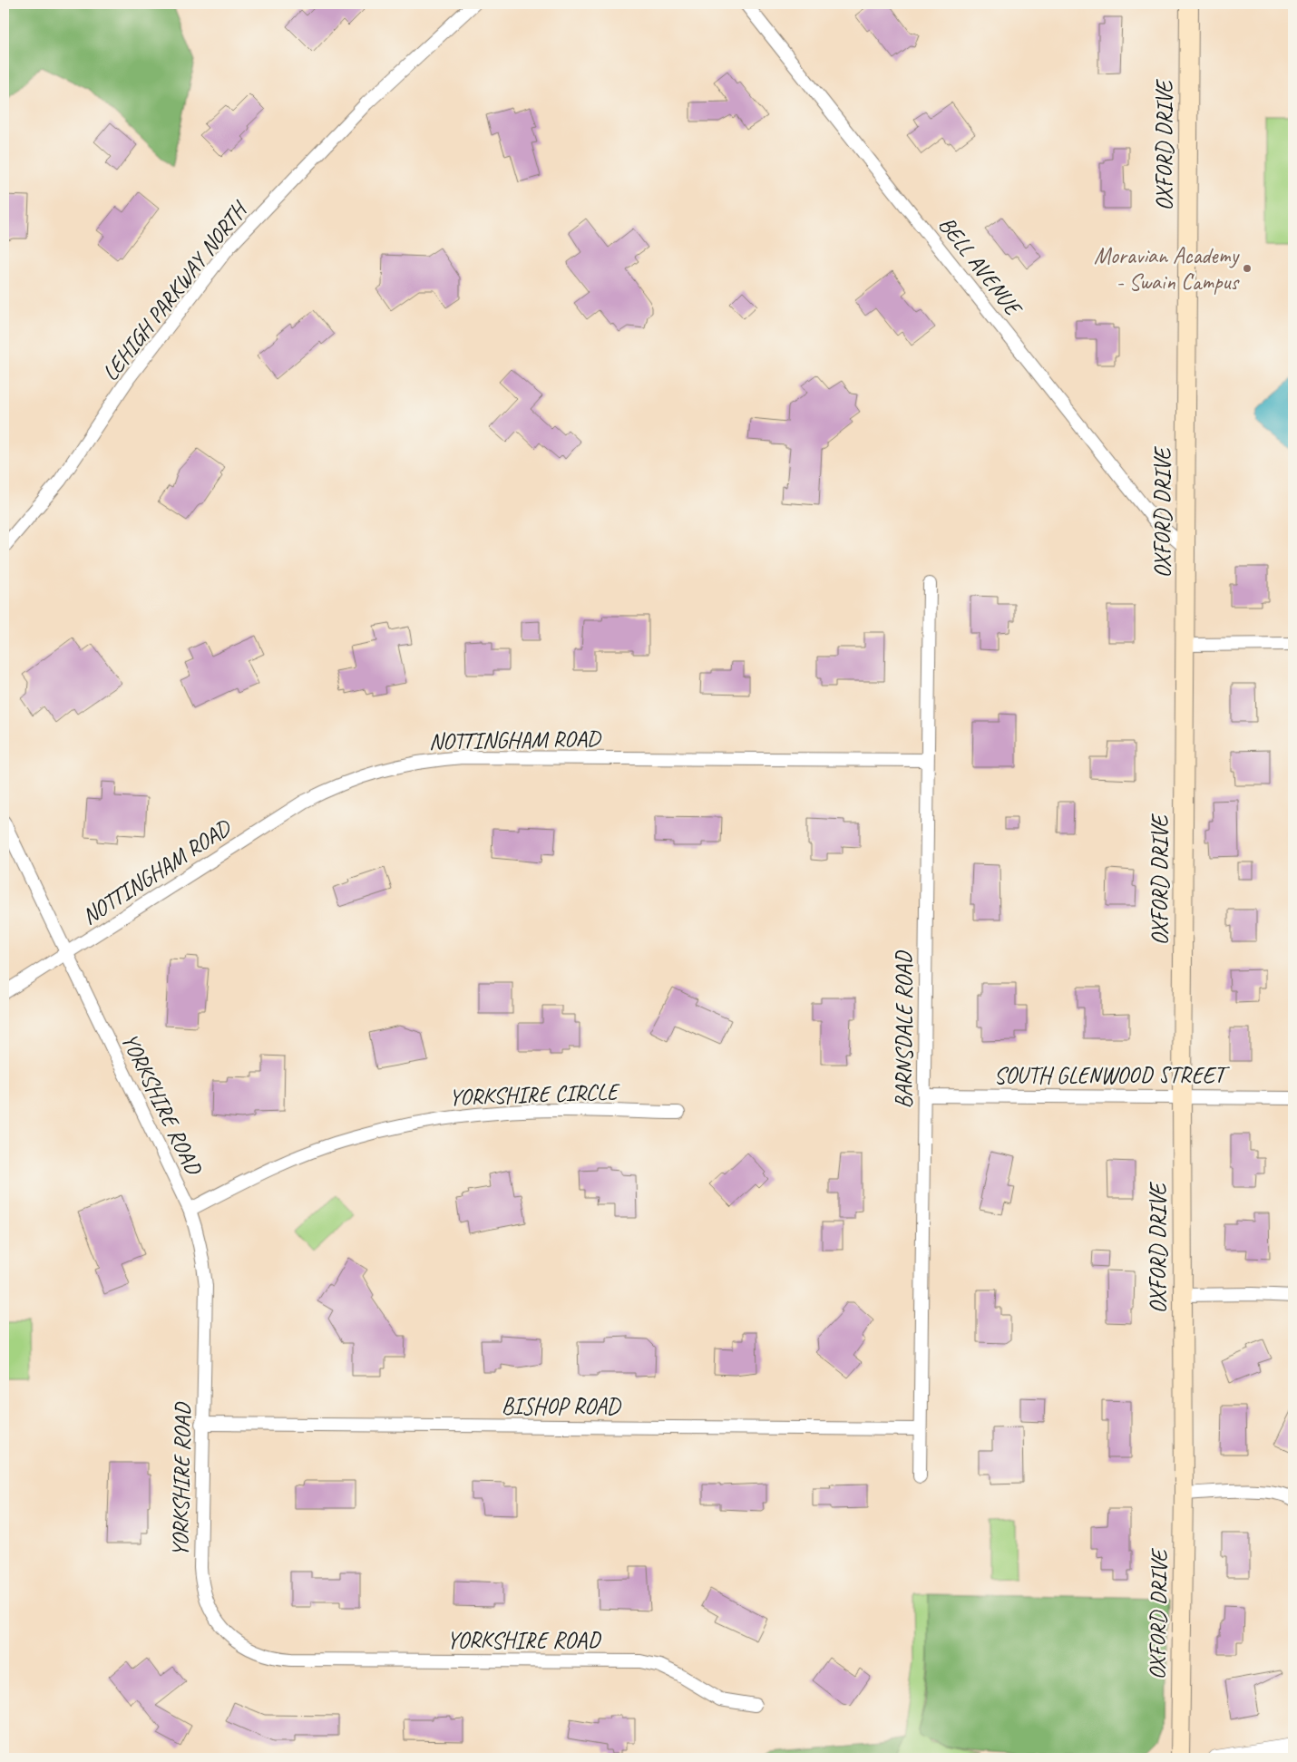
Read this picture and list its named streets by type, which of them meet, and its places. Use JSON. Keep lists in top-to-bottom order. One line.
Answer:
{"streets":{"main road":["OXFORD DRIVE"],"street":["BELL AVENUE","LEHIGH PARKWAY NORTH","NOTTINGHAM ROAD","BARNSDALE ROAD","SOUTH GLENWOOD STREET","YORKSHIRE CIRCLE","YORKSHIRE ROAD","BISHOP ROAD"]},"crossings":[["OXFORD DRIVE","BELL AVENUE"],["OXFORD DRIVE","SOUTH GLENWOOD STREET"],["NOTTINGHAM ROAD","BARNSDALE ROAD"],["NOTTINGHAM ROAD","YORKSHIRE ROAD"],["BARNSDALE ROAD","SOUTH GLENWOOD STREET"],["BARNSDALE ROAD","BISHOP ROAD"],["YORKSHIRE CIRCLE","YORKSHIRE ROAD"],["YORKSHIRE ROAD","BISHOP ROAD"]],"places":["Moravian Academy - Swain Campus"]}
